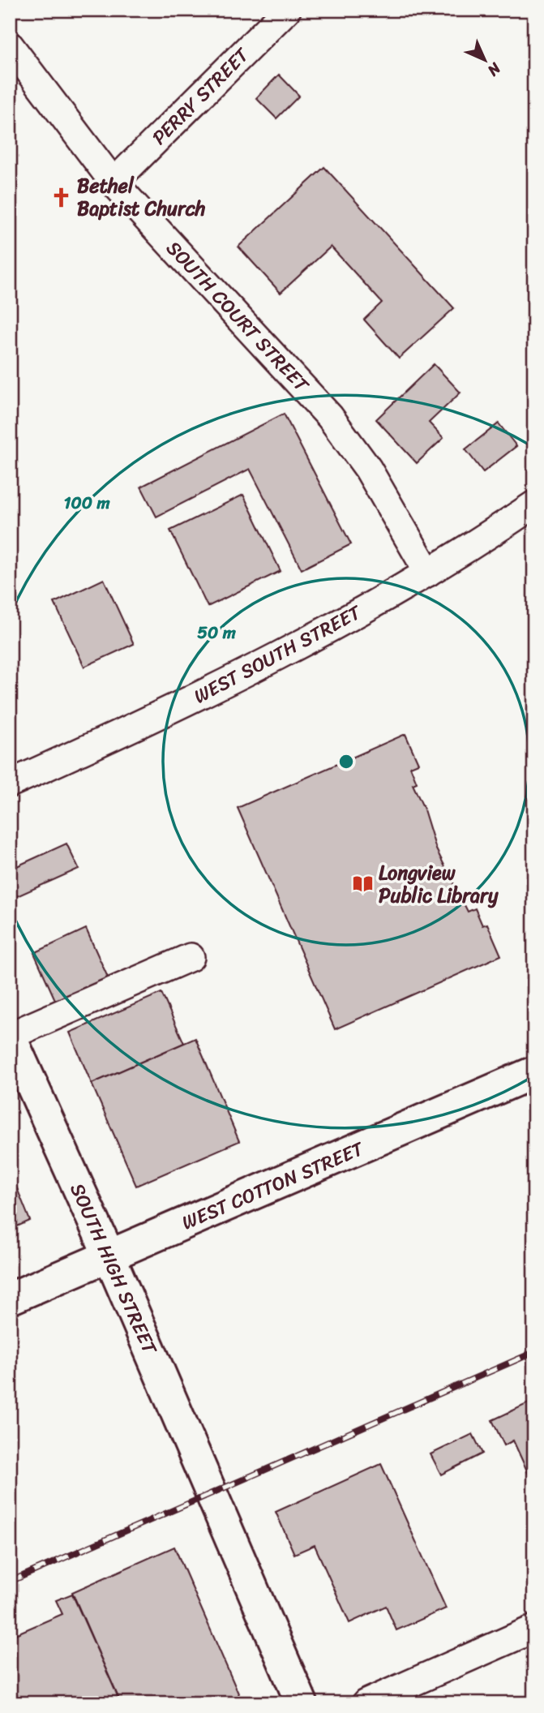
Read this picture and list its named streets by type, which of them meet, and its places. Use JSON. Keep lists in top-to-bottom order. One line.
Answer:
{"streets":{"main road":["WEST COTTON STREET","SOUTH HIGH STREET"],"street":["PERRY STREET","SOUTH COURT STREET","WEST SOUTH STREET"]},"crossings":[["PERRY STREET","SOUTH COURT STREET"],["SOUTH COURT STREET","WEST SOUTH STREET"],["WEST COTTON STREET","SOUTH HIGH STREET"]],"places":{"church":["Bethel Baptist Church"],"library":["Longview Public Library"]},"north":"bottom right","rings":["100 m","50 m"]}
